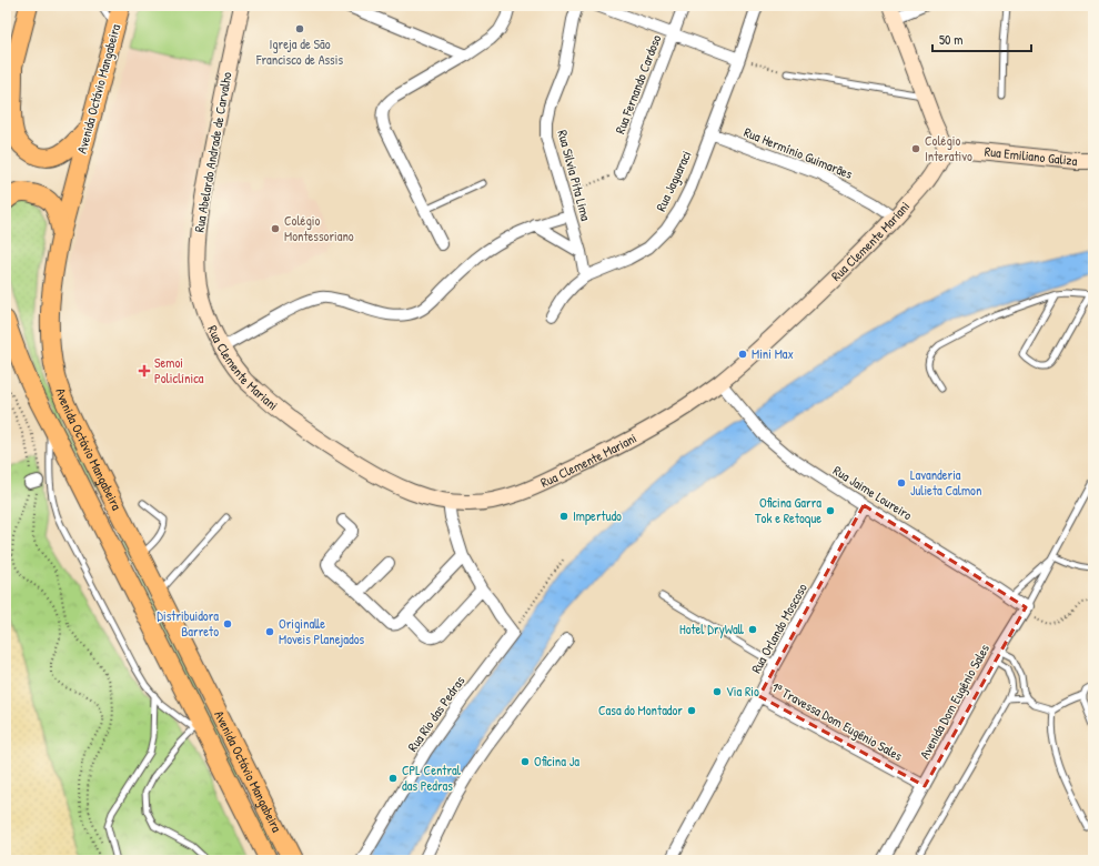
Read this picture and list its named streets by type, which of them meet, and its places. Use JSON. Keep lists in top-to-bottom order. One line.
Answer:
{"streets":{"main road":["Avenida Octávio Mangabeira"],"street":["Rua Fernando Cardoso","Rua Abelardo Andrade de Carvalho","Rua Hermínio Guimarães","Rua Emiliano Galiza","Rua Silvia Pita Lima","Rua Jaguaraci","Rua Clemente Mariani","Rua Jaime Loureiro","Rua Orlando Moscoso","Avenida Dom Eugênio Sales","Rua Rio das Pedras","1ª Travessa Dom Eugênio Sales"]},"crossings":[["Rua Abelardo Andrade de Carvalho","Rua Clemente Mariani"],["Rua Hermínio Guimarães","Rua Jaguaraci"],["Rua Hermínio Guimarães","Rua Clemente Mariani"],["Rua Emiliano Galiza","Rua Clemente Mariani"],["Rua Silvia Pita Lima","Rua Jaguaraci"],["Rua Clemente Mariani","Rua Jaime Loureiro"],["Rua Jaime Loureiro","Rua Orlando Moscoso"],["Rua Jaime Loureiro","Avenida Dom Eugênio Sales"],["Rua Orlando Moscoso","1ª Travessa Dom Eugênio Sales"],["Avenida Dom Eugênio Sales","1ª Travessa Dom Eugênio Sales"]],"places":{"other":["Igreja de São Francisco de Assis","Colégio Interativo","Colégio Montessoriano","Mini Max","Lavanderia Julieta Calmon","Oficina Garra Tok e Retoque","Impertudo","Distribuidora Barreto","Hotel DryWall","Originalle Moveis Planejados","Via Rio","Casa do Montador","Oficina Ja","CPL Central das Pedras"],"health":["Semoi Policlínica"]},"scale_bar":"50 m"}
